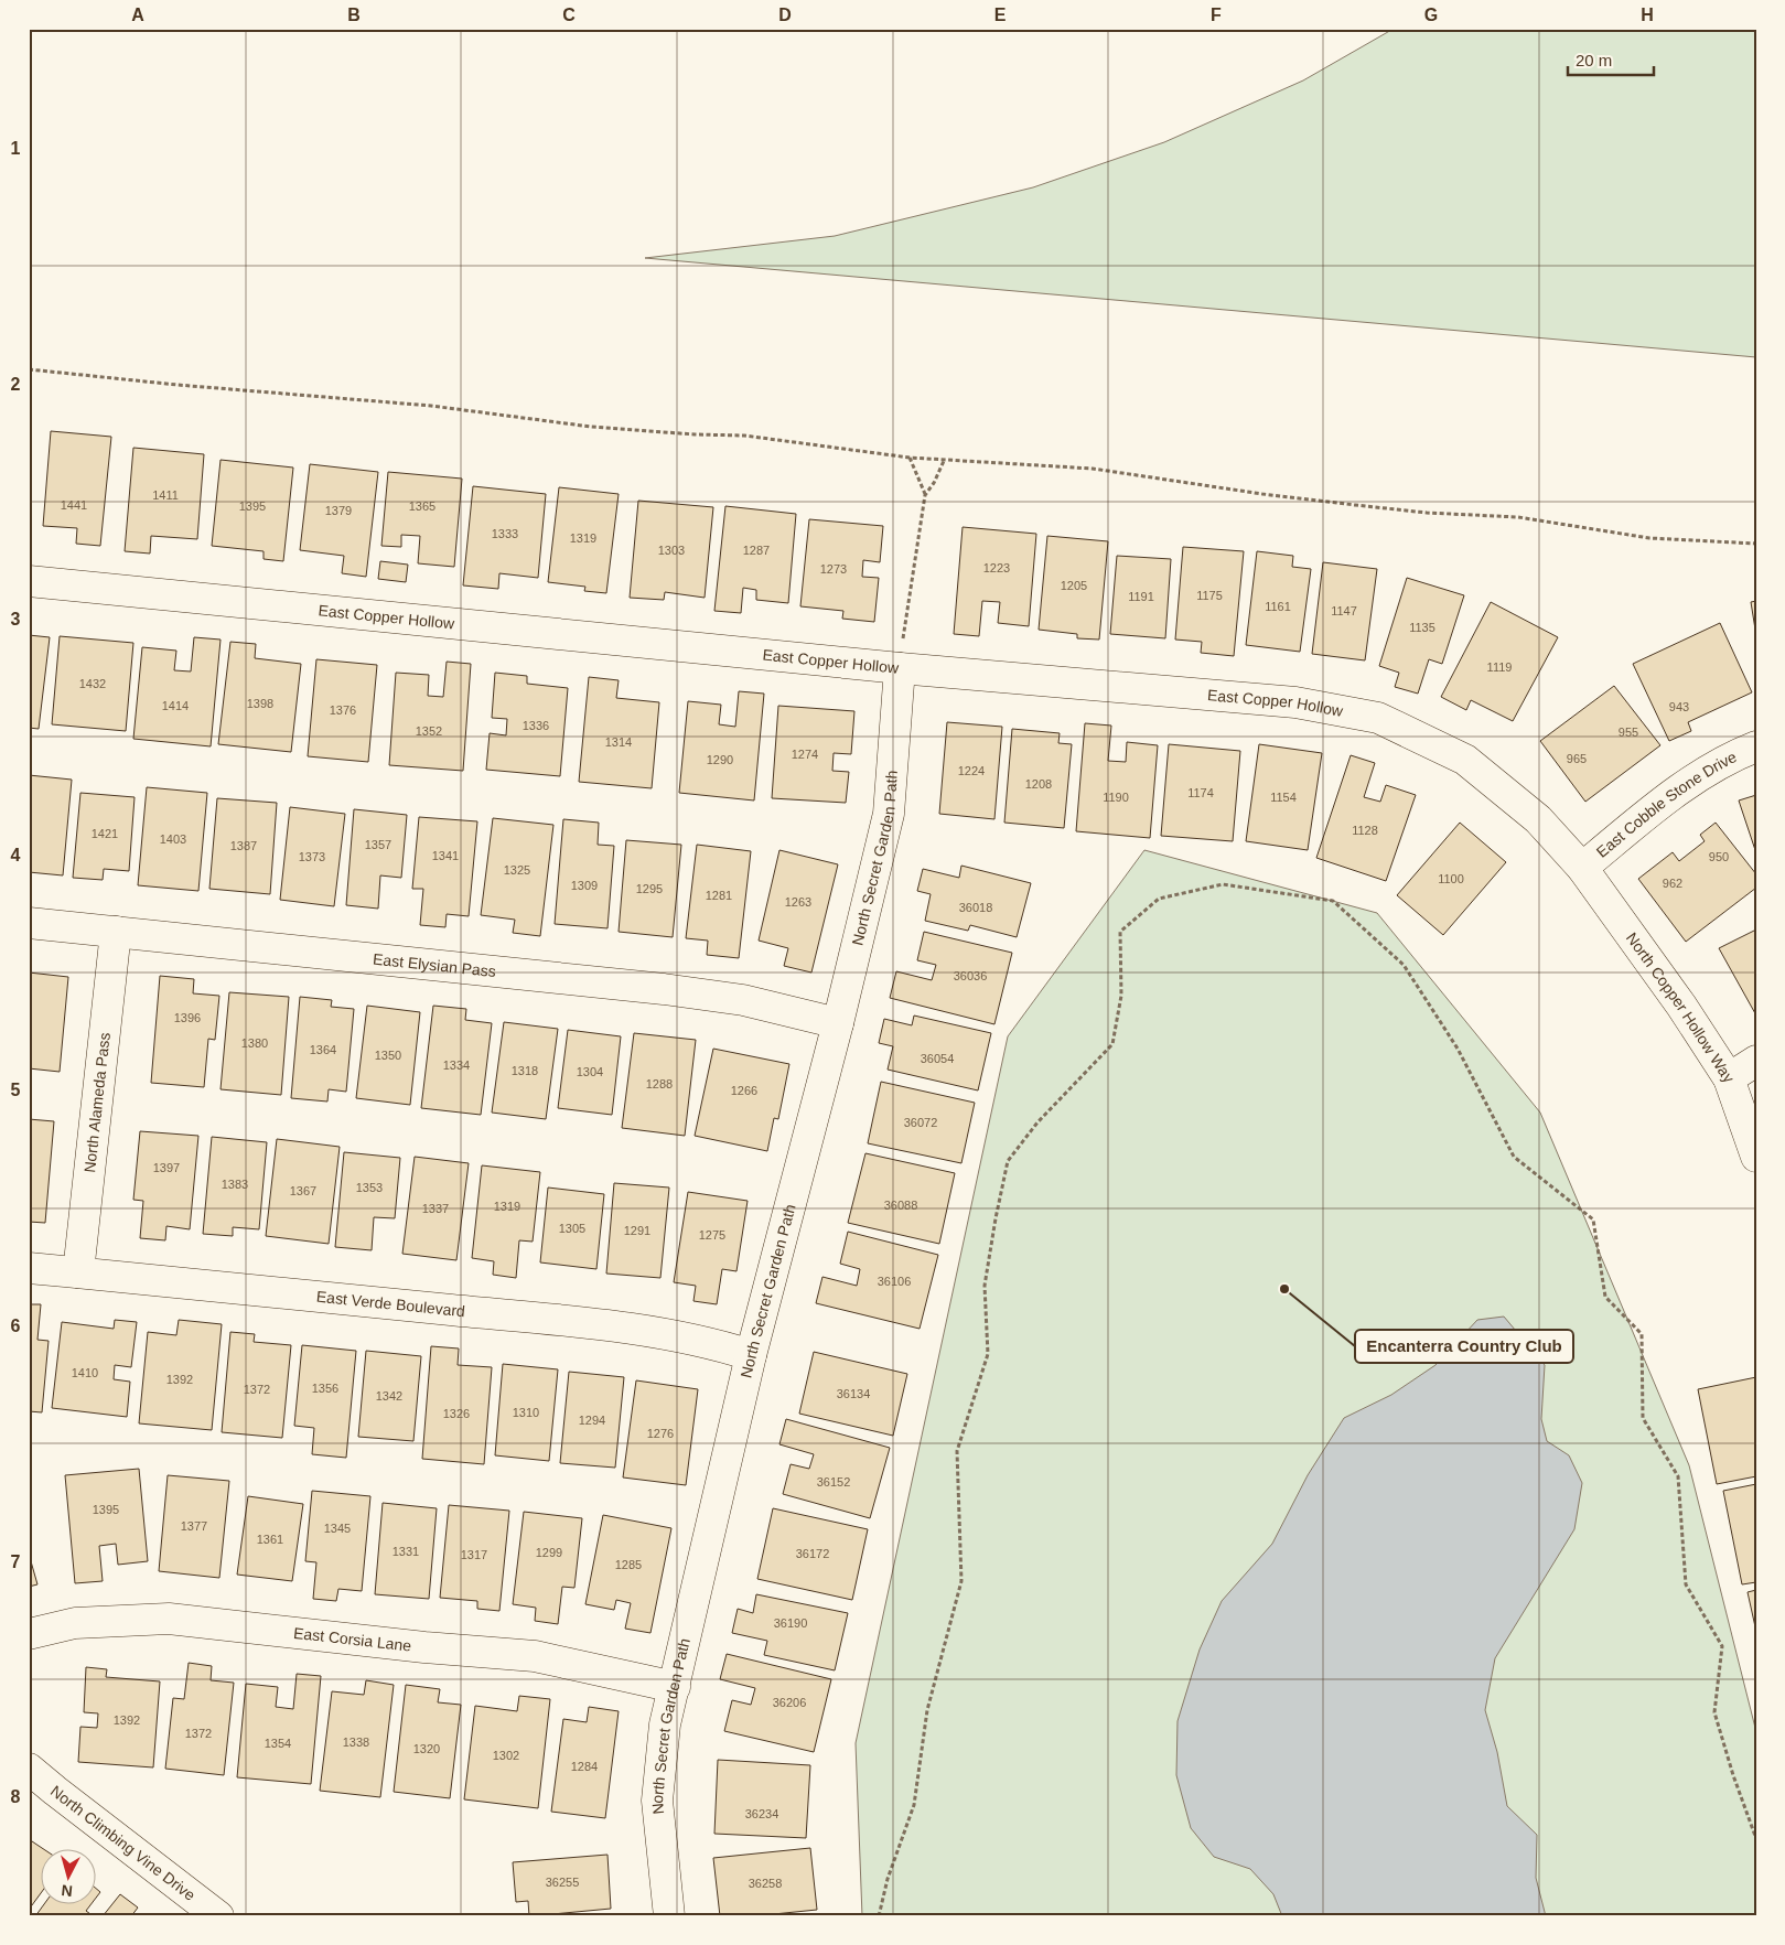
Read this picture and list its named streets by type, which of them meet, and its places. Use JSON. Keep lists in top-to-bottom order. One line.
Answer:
{"streets":{"street":["East Copper Hollow","East Cobble Stone Drive","North Secret Garden Path","East Elysian Pass","North Copper Hollow Way","North Alameda Pass","East Verde Boulevard","East Corsia Lane","North Climbing Vine Drive"]},"crossings":[["East Copper Hollow","East Cobble Stone Drive"],["East Copper Hollow","North Secret Garden Path"],["East Copper Hollow","North Copper Hollow Way"],["East Cobble Stone Drive","North Copper Hollow Way"],["North Secret Garden Path","East Elysian Pass"],["North Secret Garden Path","East Verde Boulevard"],["North Secret Garden Path","East Corsia Lane"],["East Elysian Pass","North Alameda Pass"],["North Alameda Pass","East Verde Boulevard"]],"places":["Encanterra Country Club"],"house_numbers":["1411","1441","1395","1365","1379","1333","1319","1303","1287","1223","1273","1205","1175","1191","1161","1147","1135","1119","1432","1398","1414","943","1376","1336","1352","955","1314","1274","965","1290","1224","1208","1174","1190","1154","1128","1421","1403","1357","1387","1341","1373","950","1325","1100","962","1309","1295","1281","1263","36018","36036","1396","1380","1364","1350","36054","1334","1318","1304","1288","1266","36072","1397","1383","1353","1367","36088","1319","1337","1305","1291","1275","36106","1410","1392","1356","1372","36134","1342","1310","1326","1294","1276","36152","1395","1377","1345","1361","1331","1299","36172","1317","1285","36190","36206","1392","1372","1338","1354","1320","1302","1284","36234","36255","36258"],"scale_bar":"20 m","north":"bottom","grid":{"columns":["A","B","C","D","E","F","G","H"],"rows":["1","2","3","4","5","6","7","8"]}}
